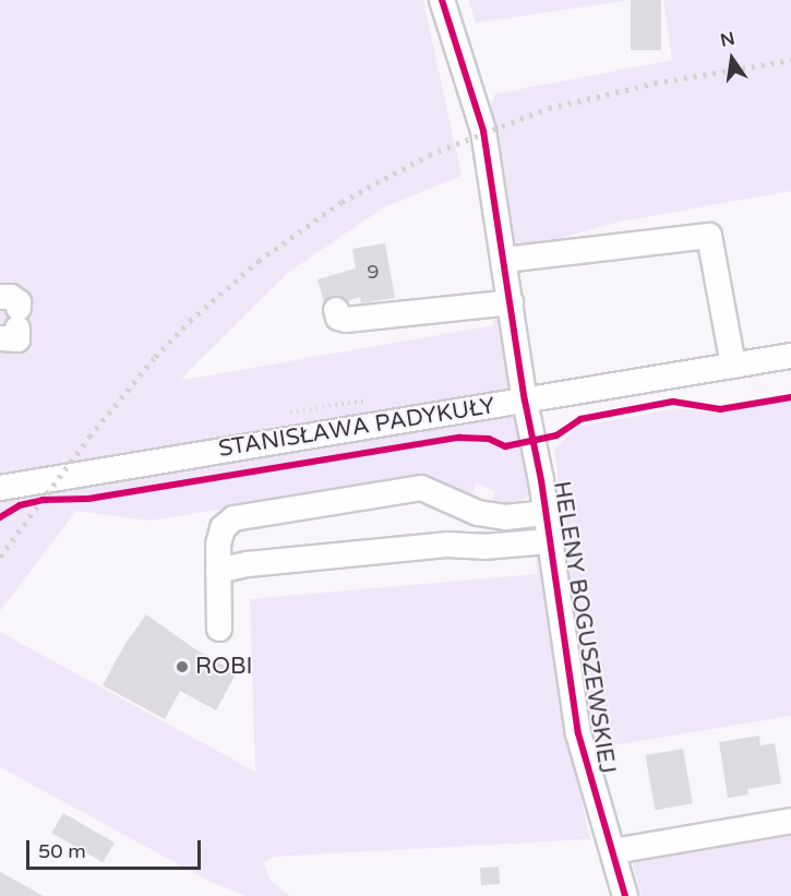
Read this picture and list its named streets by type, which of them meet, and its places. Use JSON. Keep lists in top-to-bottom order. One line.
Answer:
{"streets":{"street":["STANISŁAWA PADYKUŁY","HELENY BOGUSZEWSKIEJ"]},"crossings":[["STANISŁAWA PADYKUŁY","HELENY BOGUSZEWSKIEJ"]],"places":["ROBI"],"house_numbers":["9"],"scale_bar":"50 m","north":"top"}
